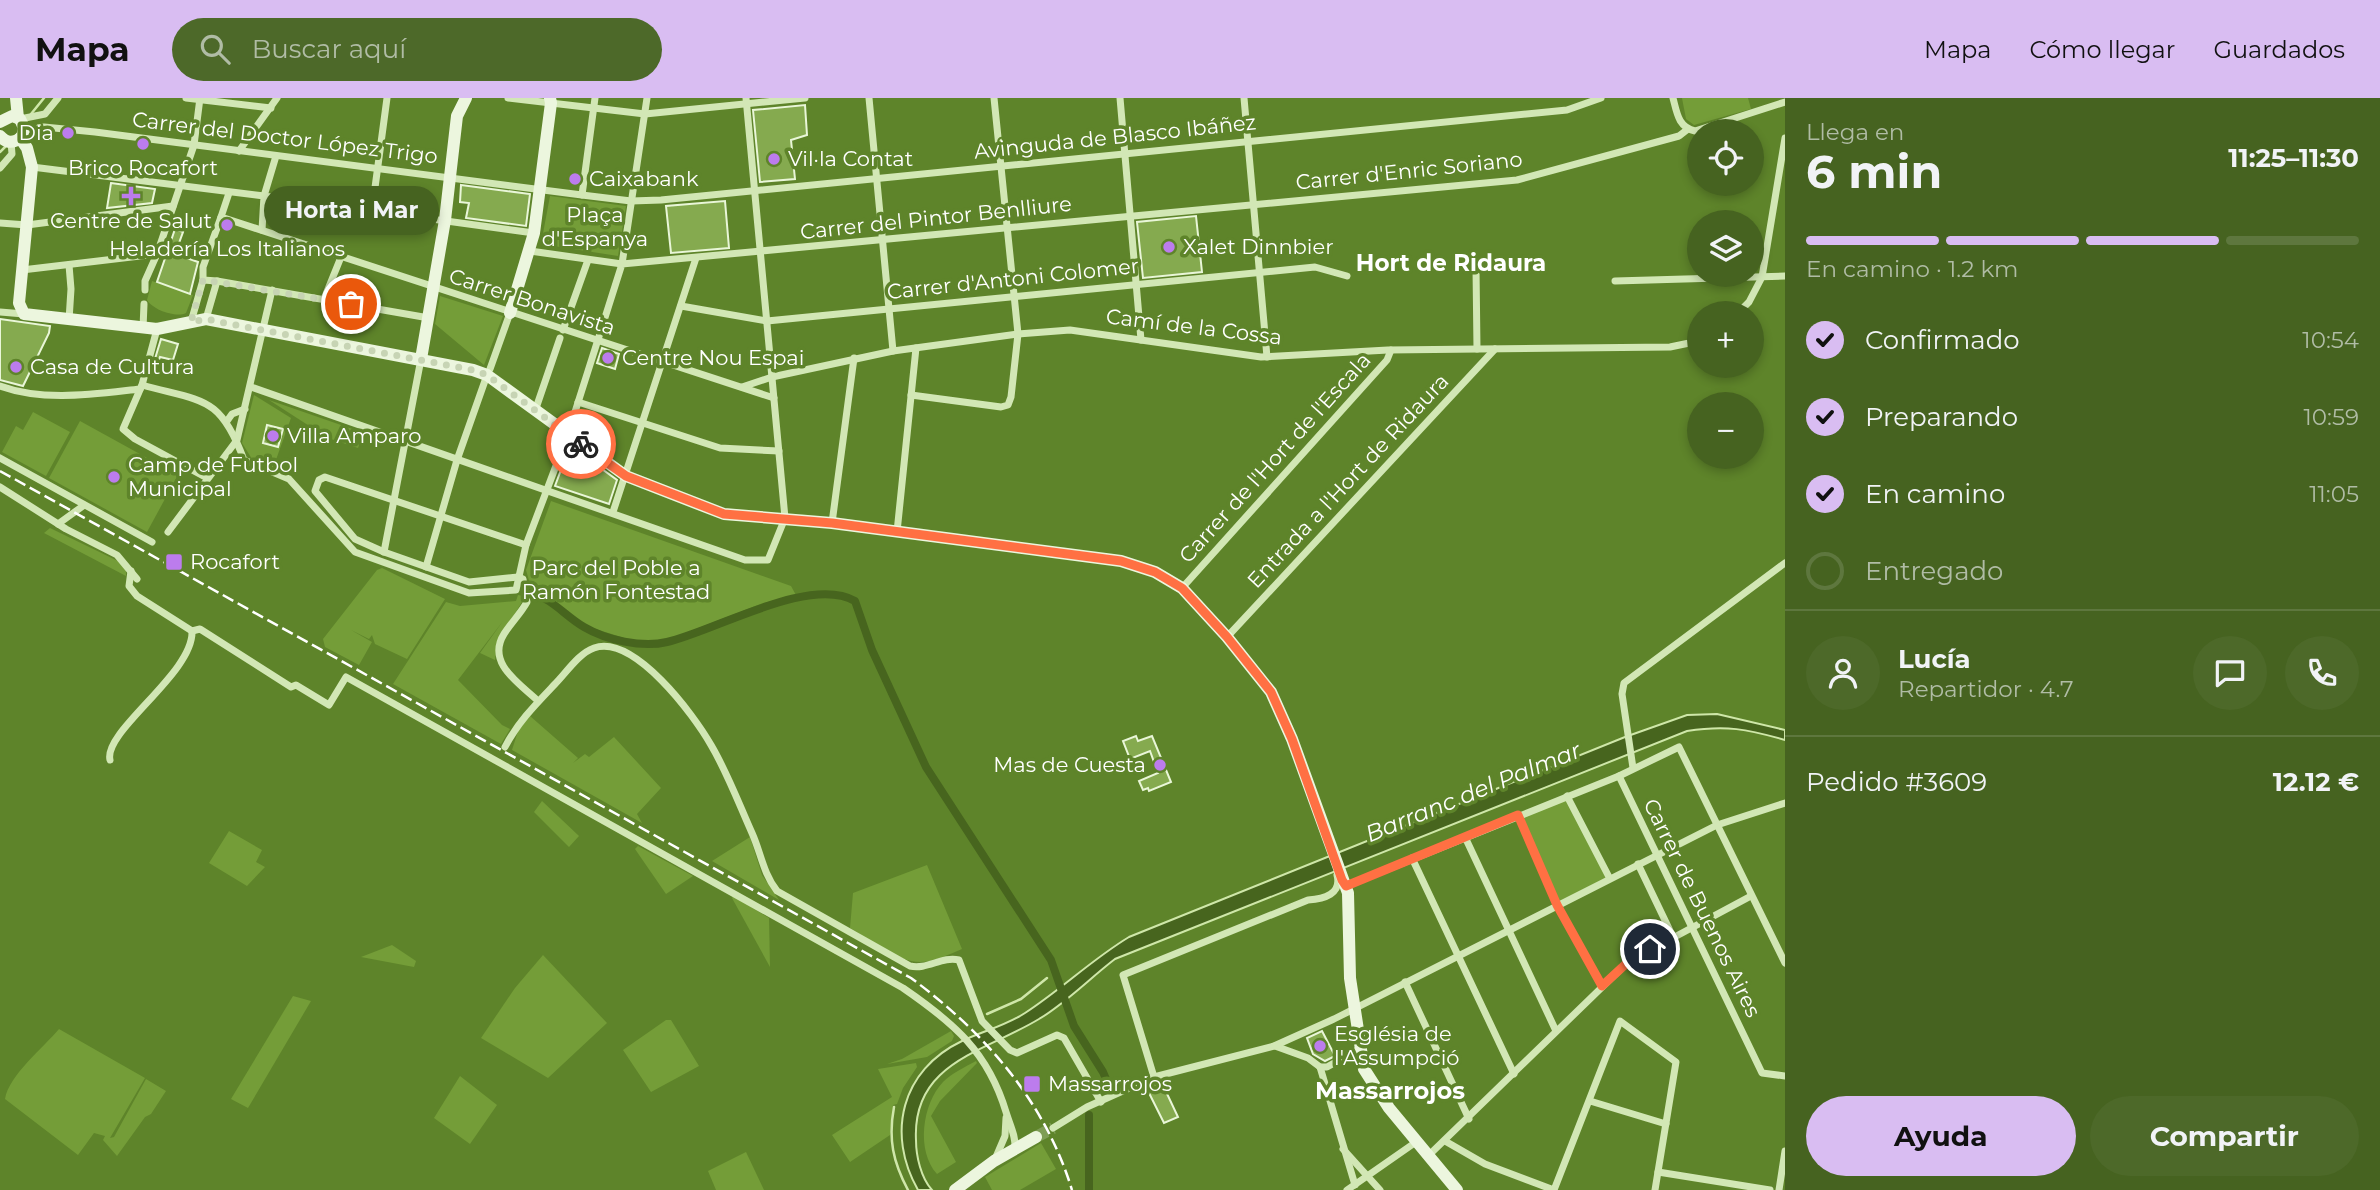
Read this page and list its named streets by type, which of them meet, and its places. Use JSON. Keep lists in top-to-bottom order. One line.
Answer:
{"streets":{"street":["Avinguda de Blasco Ibáñez","Carrer del Doctor López Trigo","Carrer d'Enric Soriano","Carrer del Pintor Benlliure","Carrer d'Antoni Colomer","Carrer Bonavista","Camí de la Cossa","Carrer de l'Hort de l'Escala","Entrada a l'Hort de Ridaura","Carrer de Buenos Aires"]},"crossings":[["Carrer d'Enric Soriano","Carrer del Pintor Benlliure"],["Camí de la Cossa","Carrer de l'Hort de l'Escala"],["Camí de la Cossa","Entrada a l'Hort de Ridaura"]],"districts":["Hort de Ridaura","Massarrojos"],"water":["Barranc del Palmar"],"parks":["Plaça d'Espanya","Parc del Poble a Ramón Fontestad"],"places":{"other":["Dia","Brico Rocafort","Vil·la Contat","Caixabank","Heladería Los Italianos","Xalet Dinnbier","Horta i Mar","Centre Nou Espai","Casa de Cultura","Villa Amparo","Camp de Futbol Municipal","Mas de Cuesta","Església de l'Assumpció"],"health":["Centre de Salut"],"transit":["Rocafort","Massarrojos"]},"page":{"header":"Mapa","search":"Buscar aquí","nav":["Mapa","Cómo llegar","Guardados"],"heading":["6 min","Llega en","11:25–11:30"],"panel":["Lucía","Repartidor · 4.7","Pedido #3609","12.12 €"],"map_buttons":["+","−"],"bubble":"Horta i Mar","bar":"En camino · 1.2 km","list":[["Confirmado","10:54"],["Preparando","10:59"],["En camino","11:05"],"Entregado"],"buttons":["Ayuda","Compartir"]}}
